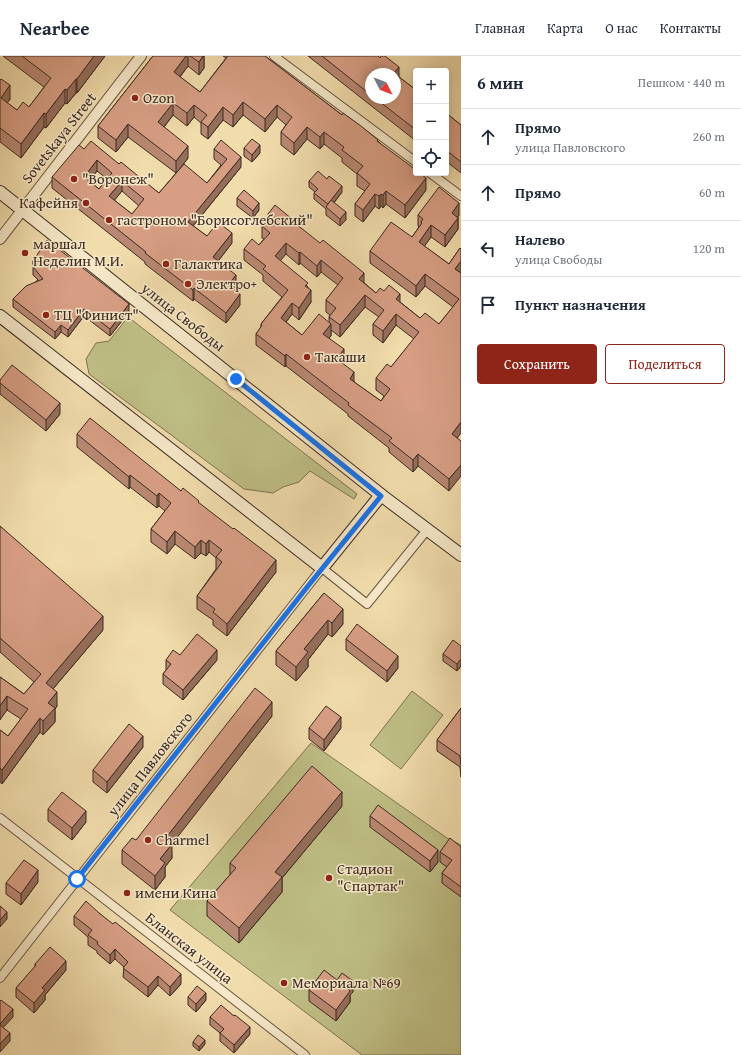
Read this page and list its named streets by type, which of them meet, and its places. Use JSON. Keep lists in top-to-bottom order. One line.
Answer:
{"streets":{"main road":["улица Свободы"],"street":["Sovetskaya Street","улица Павловского","Бланская улица"]},"crossings":[["Sovetskaya Street","улица Свободы"],["улица Павловского","Бланская улица"]],"places":["Ozon","\"Воронеж\"","Кафейня","гастроном \"Борисоглебский\"","маршал Неделин М.И.","Галактика","Электро+","ТЦ \"Финист\"","Такаши","Charmel","Стадион \"Спартак\"","имени Кина","Мемориала №69"],"north":"bottom right","page":{"header":"Nearbee","nav":["Главная","Карта","О нас","Контакты"],"heading":["6 мин","Пешком · 440 m"],"map_buttons":["+","−"],"list":[["Прямо","улица Павловского","260 m"],["Прямо","60 m"],["Налево","улица Свободы","120 m"],"Пункт назначения"],"buttons":["Сохранить","Поделиться"]}}
